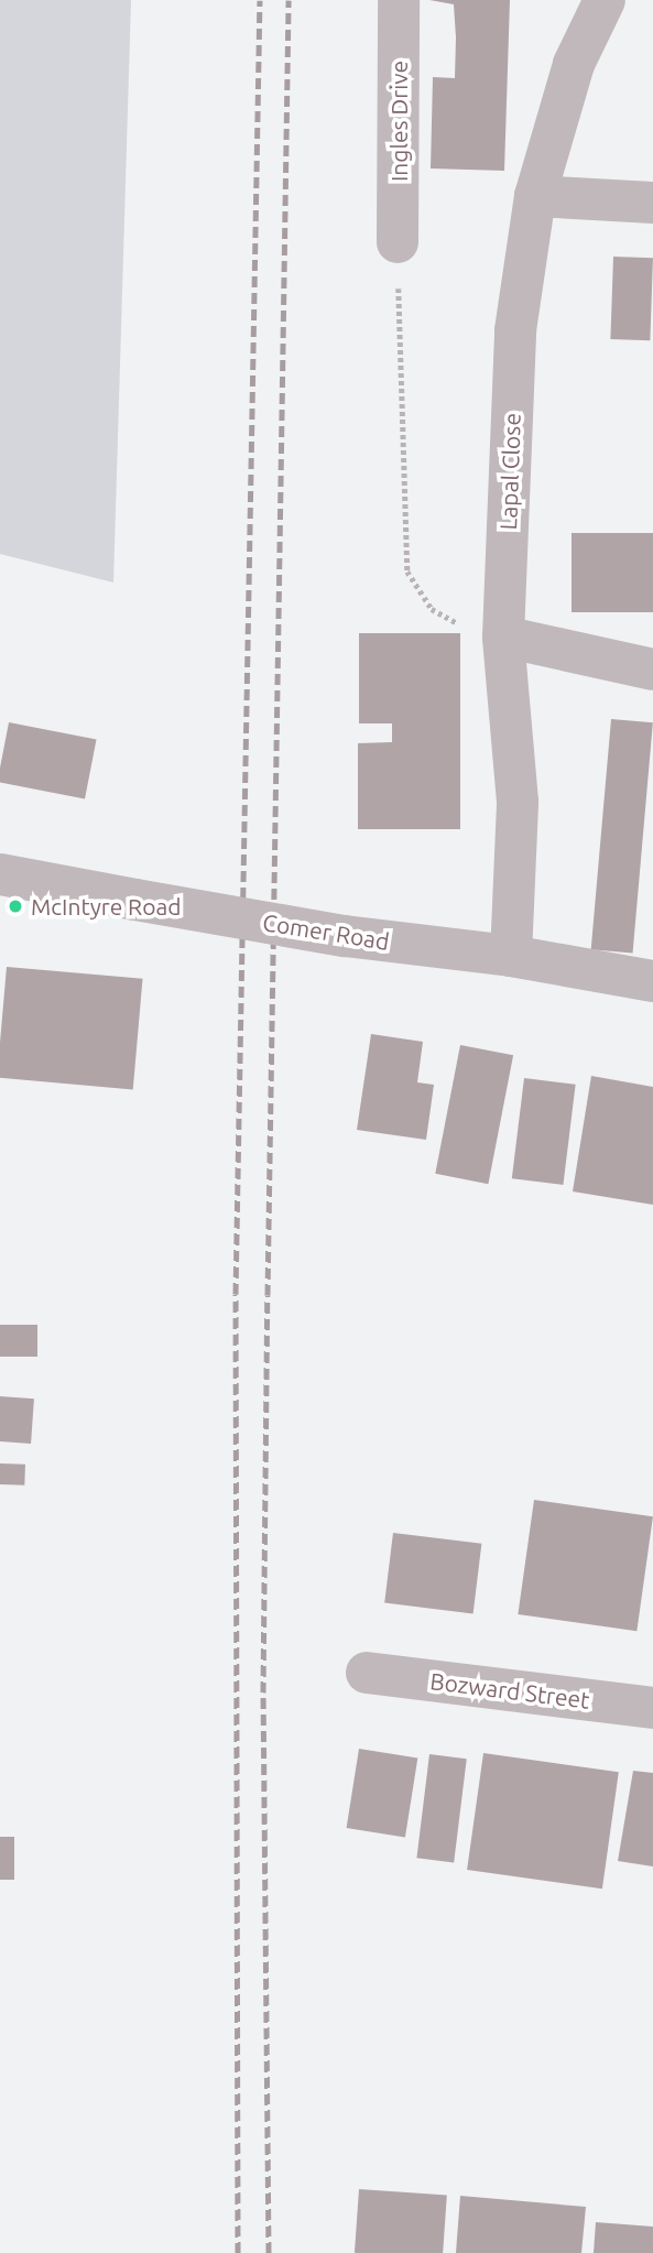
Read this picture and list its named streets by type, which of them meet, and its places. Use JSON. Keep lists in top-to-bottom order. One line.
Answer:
{"streets":{"street":["Ingles Drive","Lapal Close","Comer Road","Bozward Street"]},"crossings":[["Lapal Close","Comer Road"]],"places":["McIntyre Road"]}
